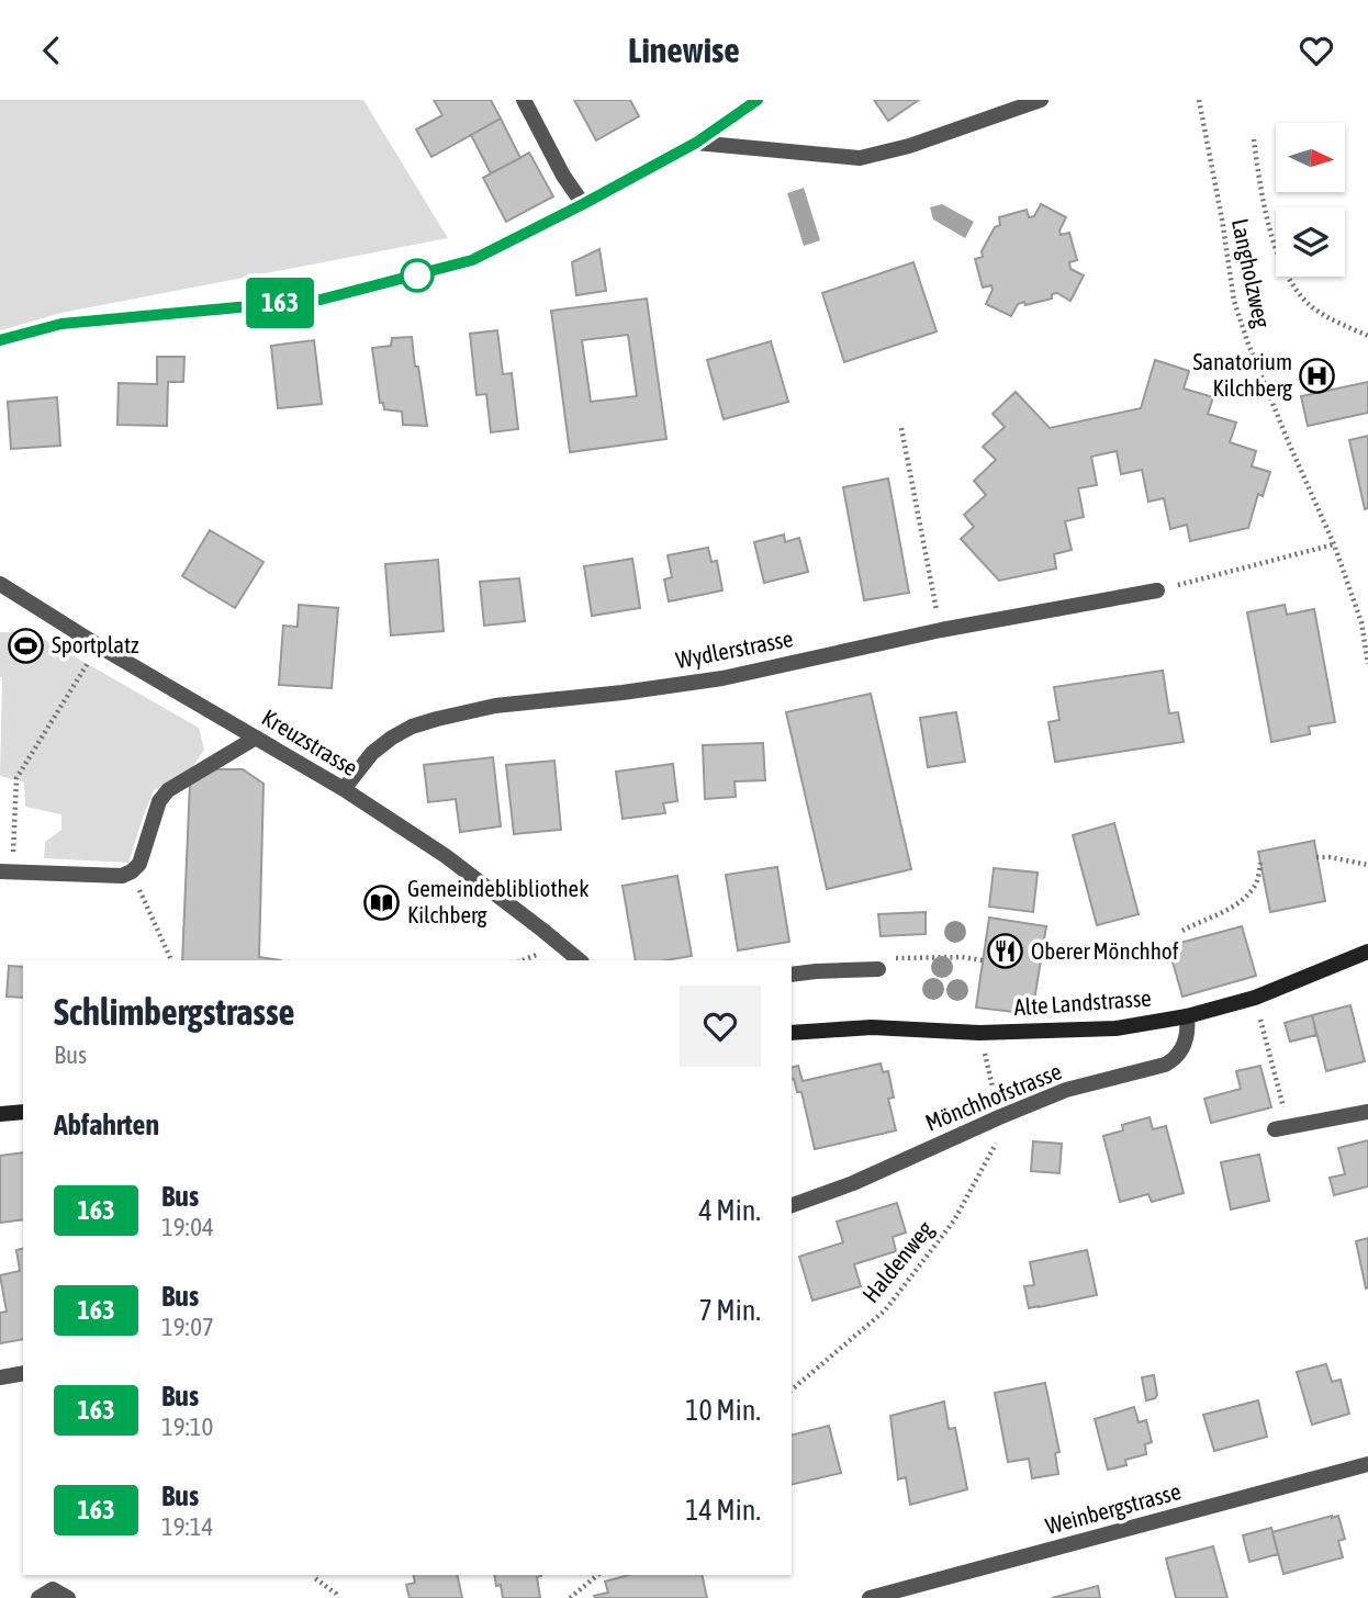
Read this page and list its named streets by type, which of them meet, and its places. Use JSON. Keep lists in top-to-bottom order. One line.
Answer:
{"streets":{"street":["Wydlerstrasse","Kreuzstrasse","Alte Landstrasse","Mönchhofstrasse","Weinbergstrasse"],"path":["Langholzweg","Haldenweg"]},"crossings":[["Wydlerstrasse","Kreuzstrasse"],["Alte Landstrasse","Mönchhofstrasse"]],"places":{"hospital":["Sanatorium Kilchberg"],"sports":["Sportplatz"],"library":["Gemeindeblibliothek Kilchberg"],"restaurant":["Oberer Mönchhof"]},"lines":["bus line 163"],"north":"right","page":{"header":"Linewise","on_map":"163","heading":[["Schlimbergstrasse","Bus"],"Abfahrten"],"list":[{"mark":"163","name":"Bus","note":"19:04","value":"4 Min."},{"mark":"163","name":"Bus","note":"19:07","value":"7 Min."},{"mark":"163","name":"Bus","note":"19:10","value":"10 Min."},{"mark":"163","name":"Bus","note":"19:14","value":"14 Min."}]}}
